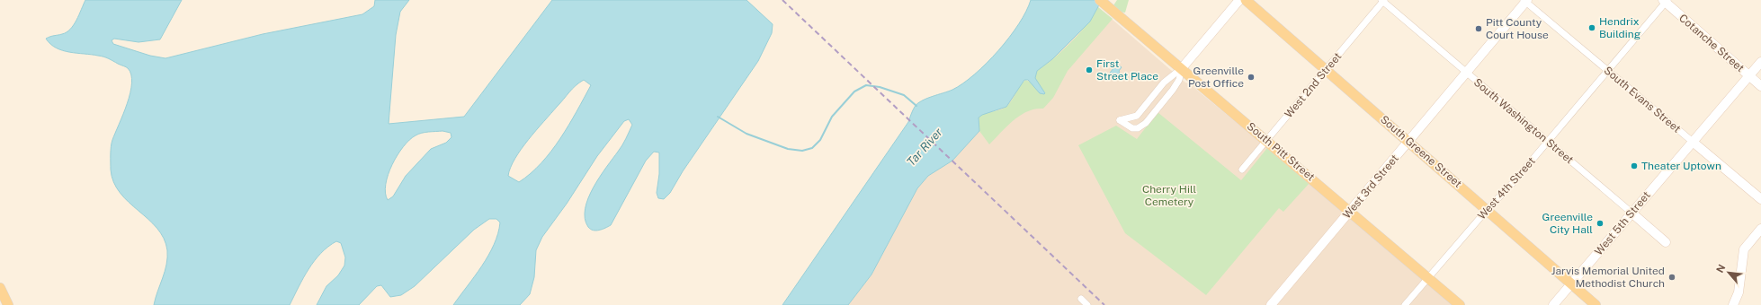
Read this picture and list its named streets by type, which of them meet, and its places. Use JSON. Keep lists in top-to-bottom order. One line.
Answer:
{"streets":{"main road":["South Pitt Street","South Greene Street"],"street":["Cotanche Street","West 2nd Street","South Evans Street","South Washington Street","West 3rd Street","West 4th Street","West 5th Street"]},"crossings":[["Cotanche Street","West 4th Street"],["Cotanche Street","West 5th Street"],["West 2nd Street","South Washington Street"],["West 2nd Street","South Pitt Street"],["West 2nd Street","South Greene Street"],["South Evans Street","West 3rd Street"],["South Evans Street","West 4th Street"],["South Evans Street","West 5th Street"],["South Washington Street","West 3rd Street"],["South Washington Street","West 4th Street"],["South Washington Street","West 5th Street"],["South Pitt Street","West 3rd Street"],["South Pitt Street","West 4th Street"],["South Greene Street","West 3rd Street"],["South Greene Street","West 4th Street"],["South Greene Street","West 5th Street"]],"water":["Tar River"],"parks":["Cherry Hill Cemetery"],"places":["Hendrix Building","Pitt County Court House","First Street Place","Greenville Post Office","Theater Uptown","Greenville City Hall","Jarvis Memorial United Methodist Church"],"north":"top left"}
